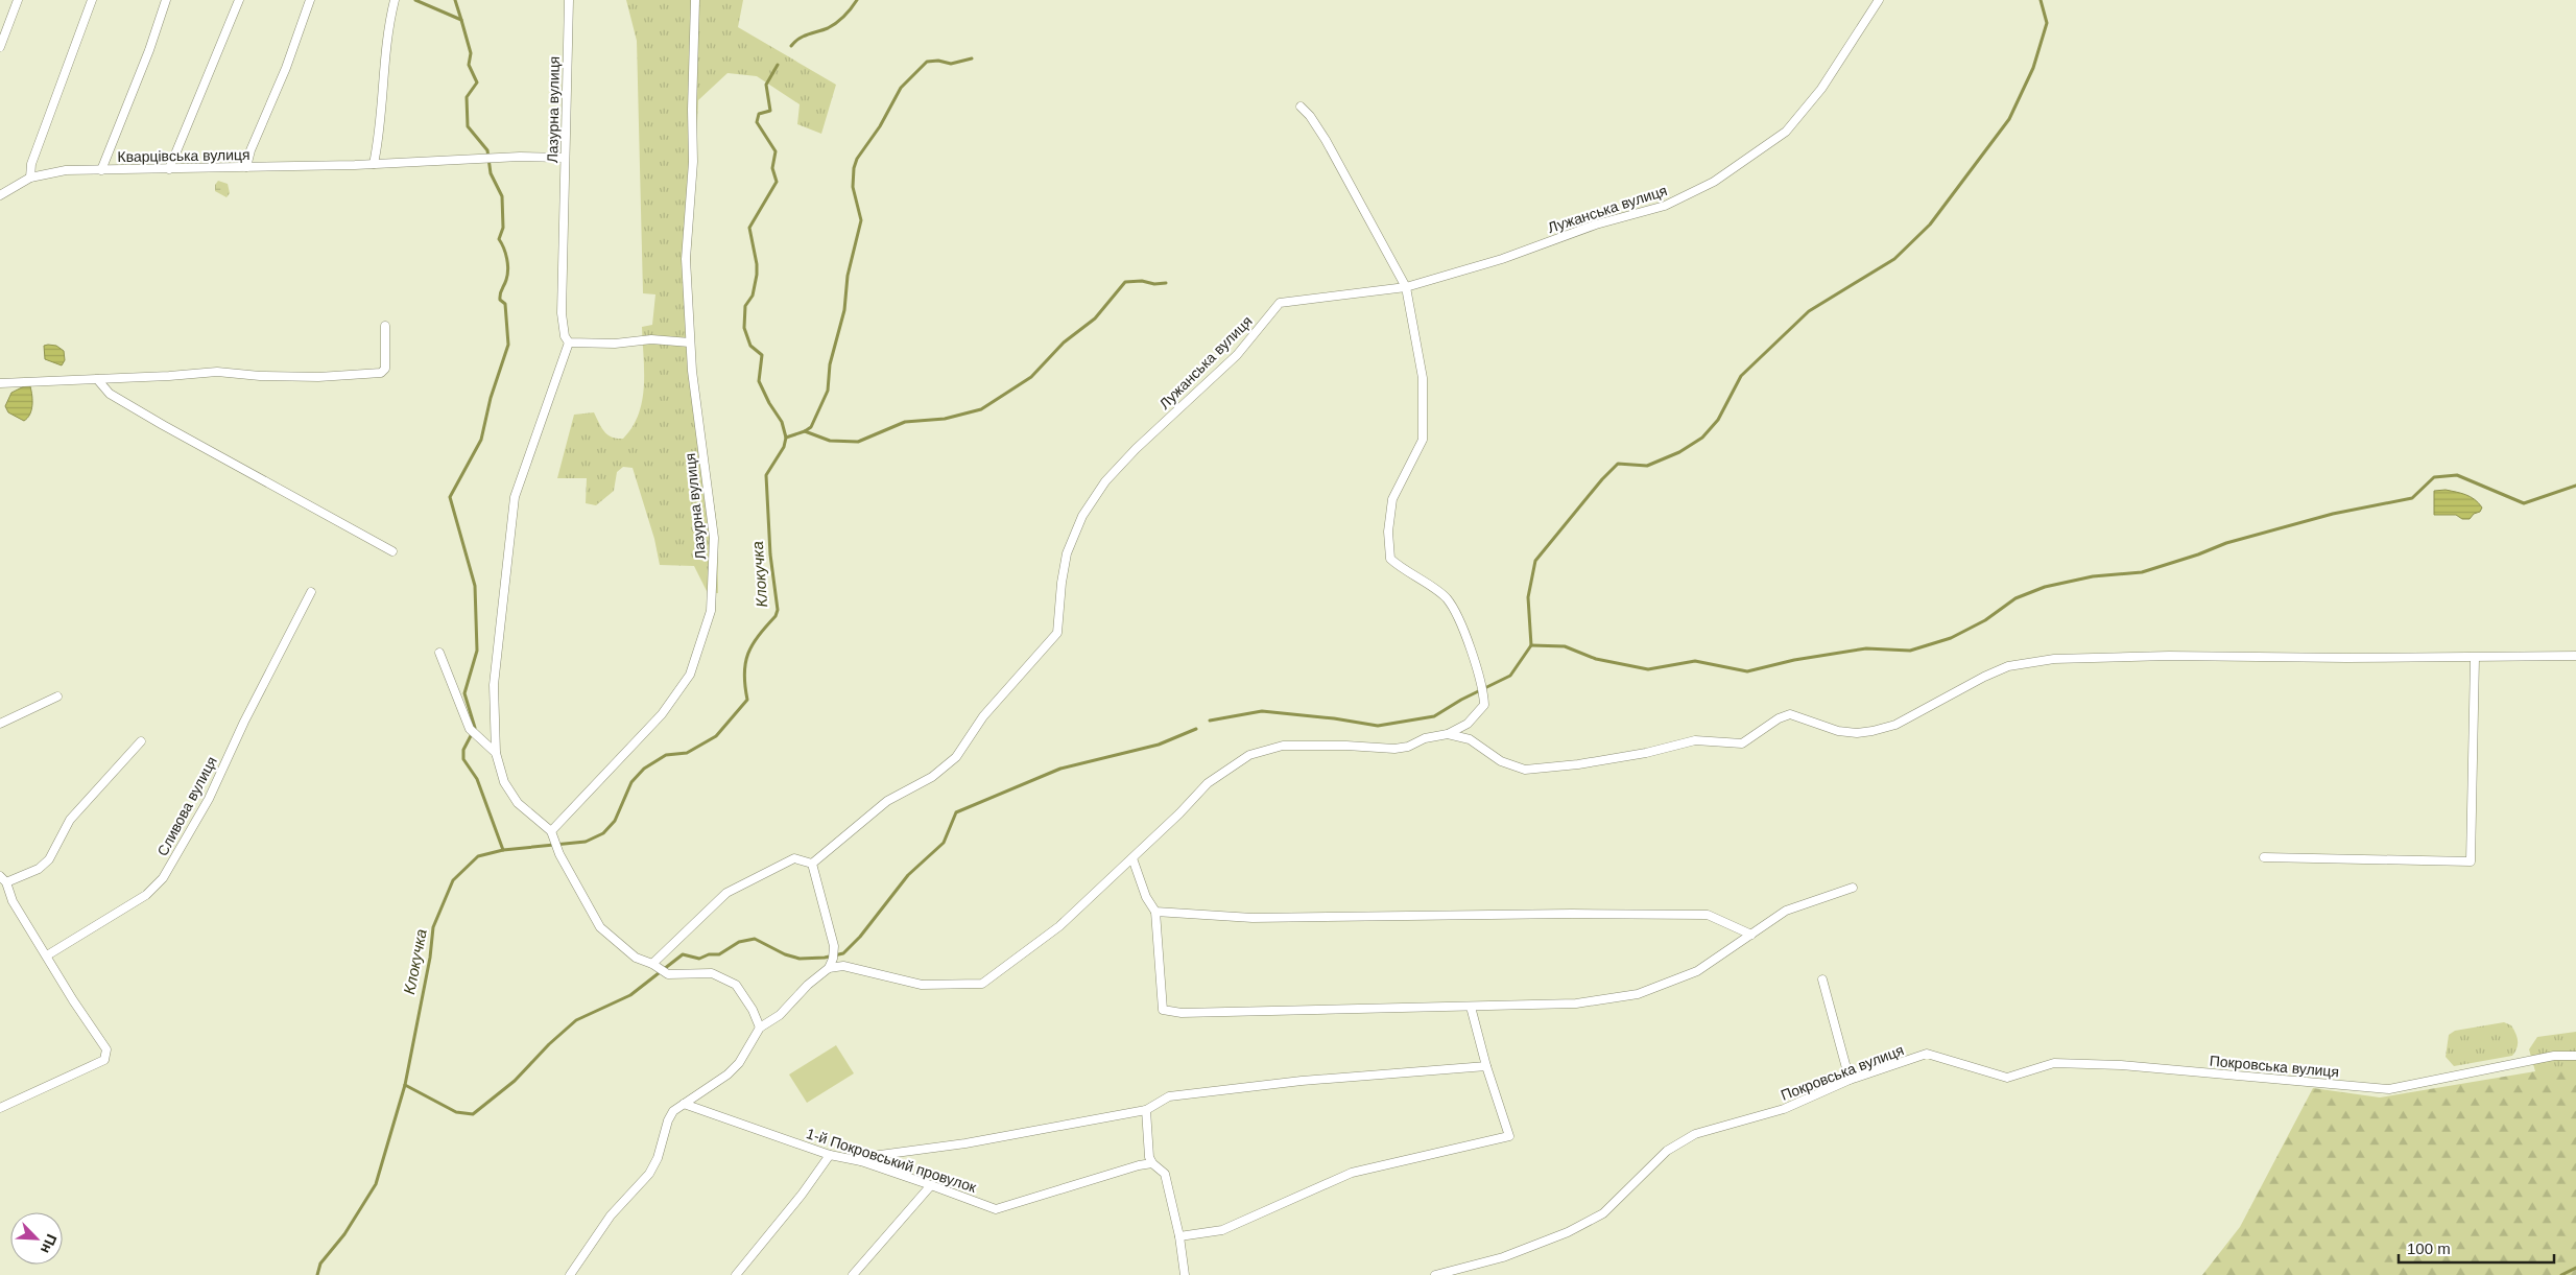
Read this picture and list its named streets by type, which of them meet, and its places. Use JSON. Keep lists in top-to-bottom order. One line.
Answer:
{"streets":{"street":["Лазурна вулиця","Кварцівська вулиця","Лужанська вулиця","Сливова вулиця","Покровська вулиця","1-й Покровський провулок"]},"crossings":[["Лазурна вулиця","Кварцівська вулиця"]],"water":["Клокучка"],"scale_bar":"100 m","north":"bottom right"}
